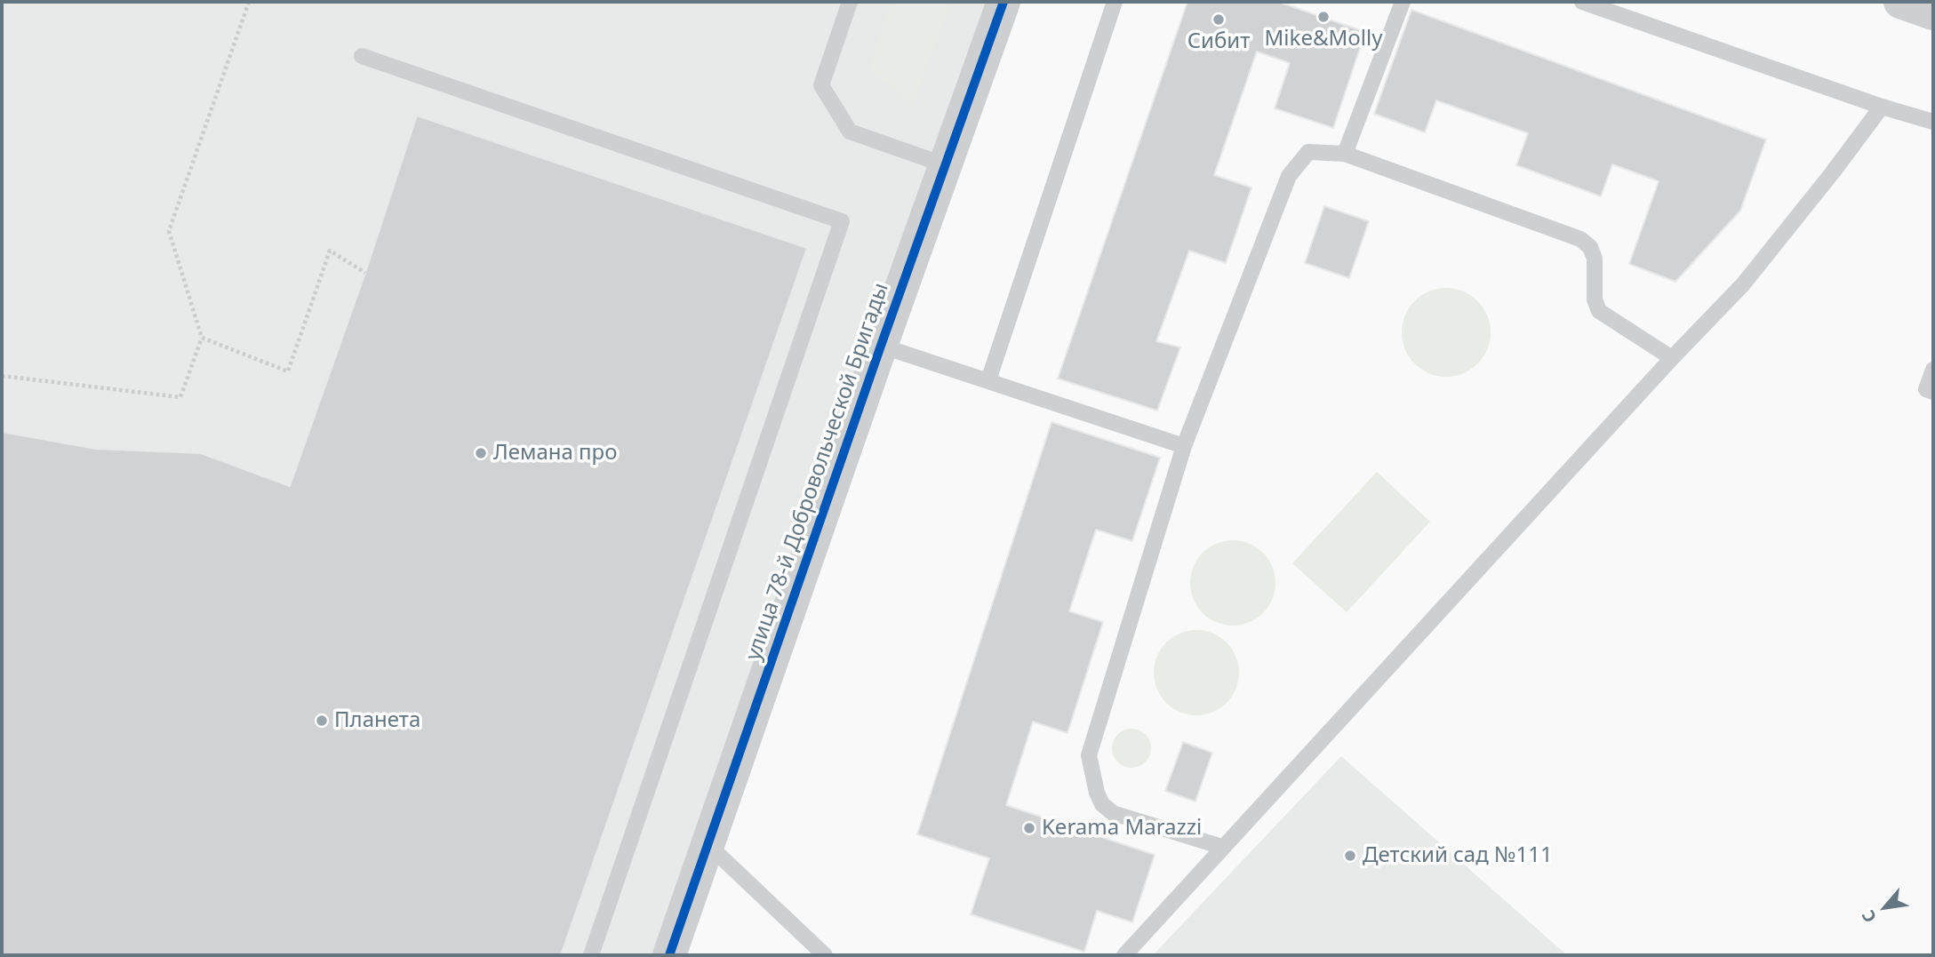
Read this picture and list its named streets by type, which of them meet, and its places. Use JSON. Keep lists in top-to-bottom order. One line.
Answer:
{"streets":{"street":["улица 78-й Добровольческой Бригады"]},"places":["Mike&Molly","Сибит","Лемана про","Планета","Kerama Marazzi","Детский сад №111"],"north":"bottom left"}
